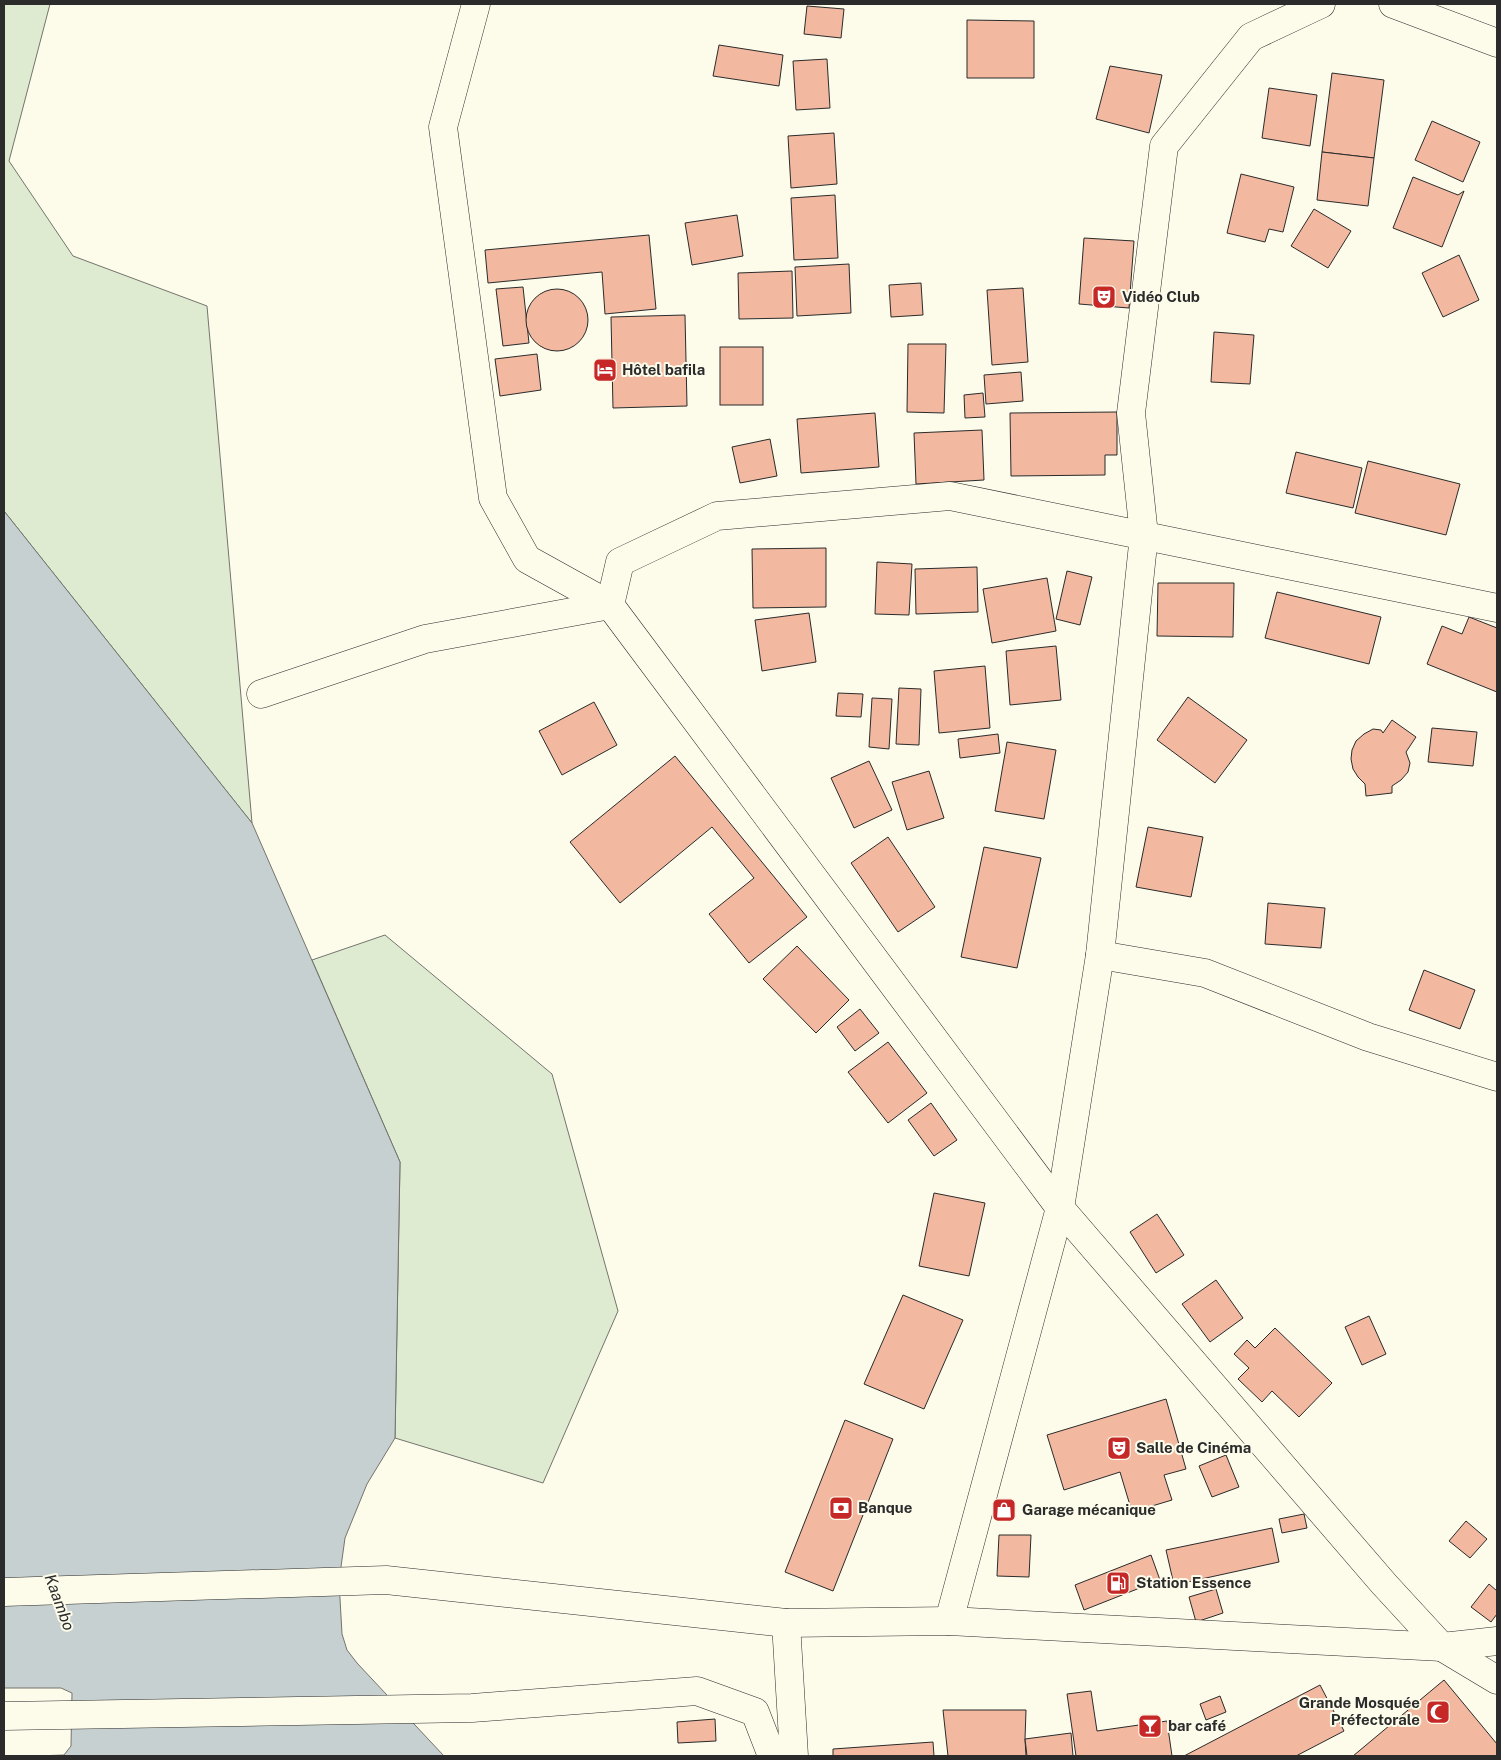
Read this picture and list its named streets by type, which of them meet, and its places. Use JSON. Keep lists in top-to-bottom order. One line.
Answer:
{"water":["Kaambo"],"places":{"theatre":["Vidéo Club","Salle de Cinéma"],"hotel":["Hôtel bafila"],"bank":["Banque"],"shop":["Garage mécanique"],"fuel station":["Station Essence"],"mosque":["Grande Mosquée Préfectorale"],"bar":["bar café"]}}
